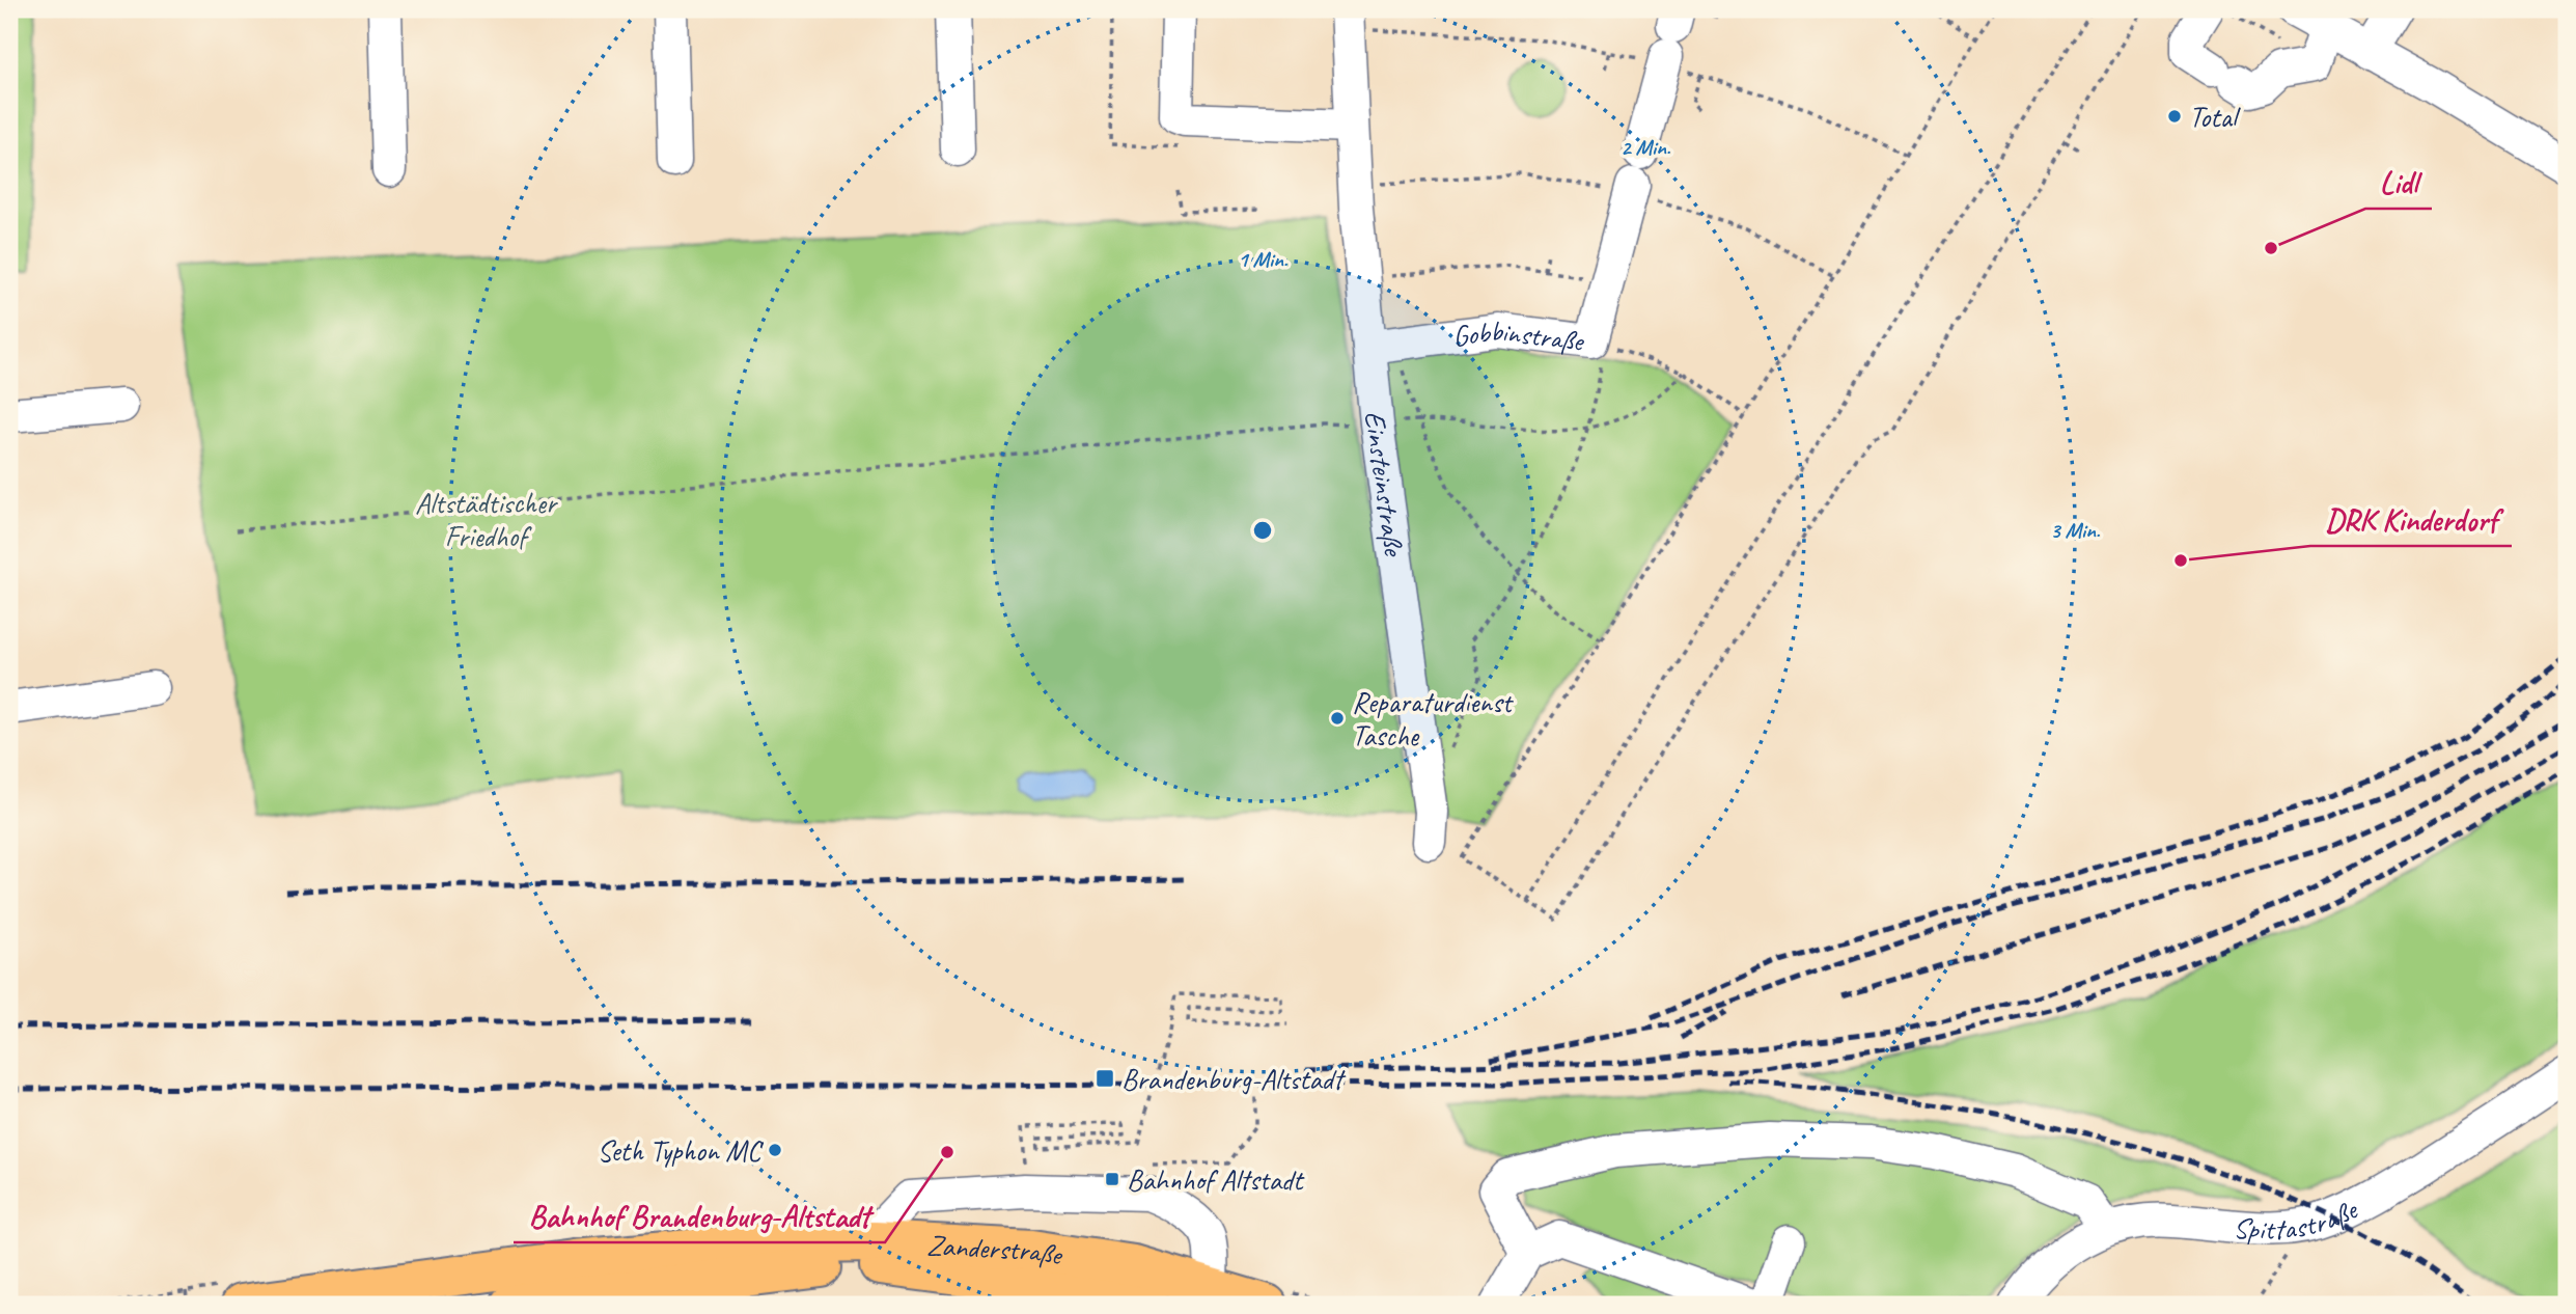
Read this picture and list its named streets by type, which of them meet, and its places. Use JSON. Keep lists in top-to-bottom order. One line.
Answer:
{"streets":{"main road":["Zanderstraße"],"street":["Gobbinstraße","Einsteinstraße","Spittastraße"]},"crossings":[["Gobbinstraße","Einsteinstraße"]],"parks":["Altstädtischer Friedhof"],"places":{"other":["Total","Lidl","DRK Kinderdorf","Reparaturdienst Tasche","Seth Typhon MC","Bahnhof Brandenburg-Altstadt"],"transit":["Brandenburg-Altstadt","Bahnhof Altstadt"]},"rings":["2 Min.","1 Min.","3 Min."]}
